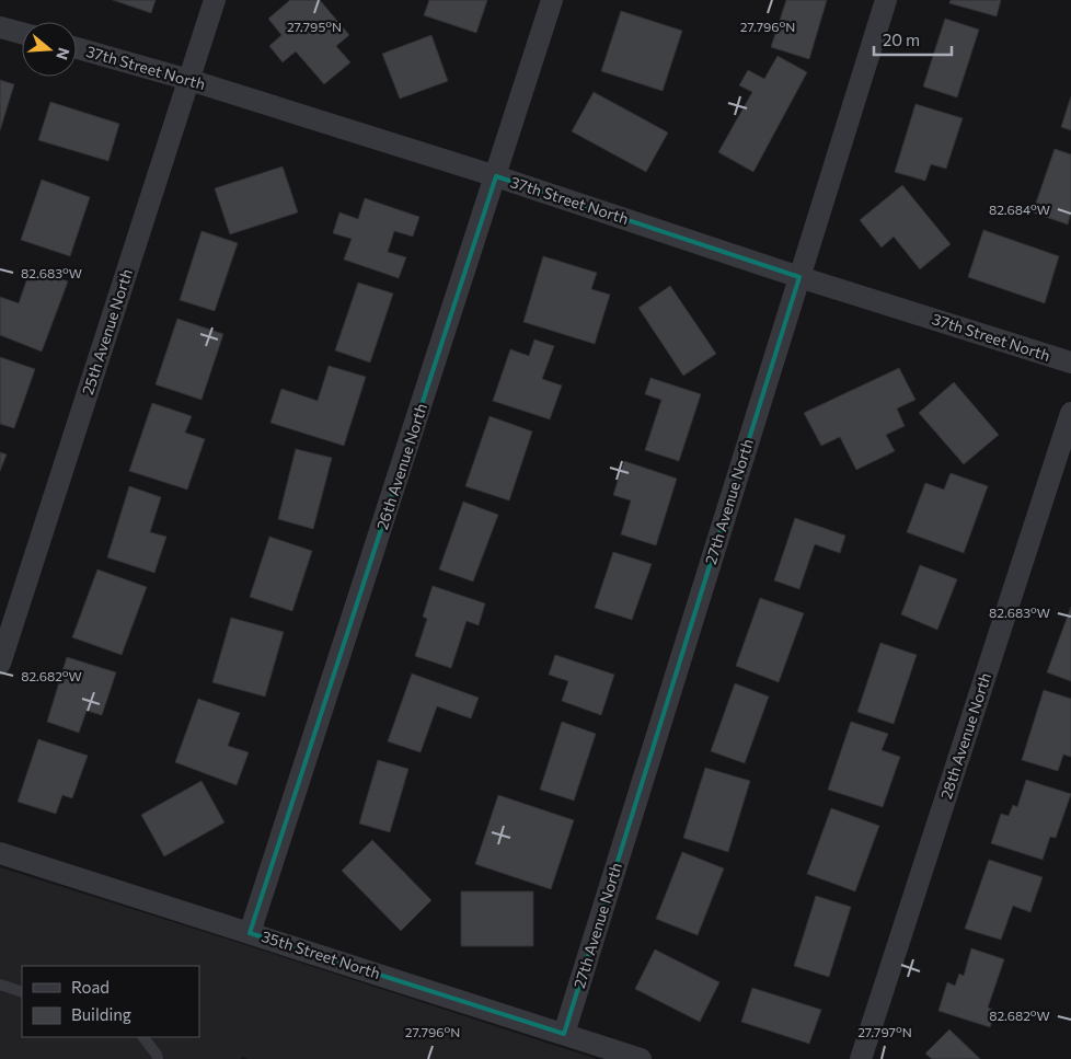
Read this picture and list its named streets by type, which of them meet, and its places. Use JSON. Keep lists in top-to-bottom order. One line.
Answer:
{"streets":{"street":["37th Street North","25th Avenue North","26th Avenue North","27th Avenue North","28th Avenue North","35th Street North"]},"crossings":[["37th Street North","25th Avenue North"],["37th Street North","26th Avenue North"],["37th Street North","27th Avenue North"],["26th Avenue North","35th Street North"],["27th Avenue North","35th Street North"]],"legend":["Road","Building"],"scale_bar":"20 m","north":"right","coordinates":["27.795°N","27.796°N","82.684°W","82.683°W","82.682°W","27.797°N"]}
